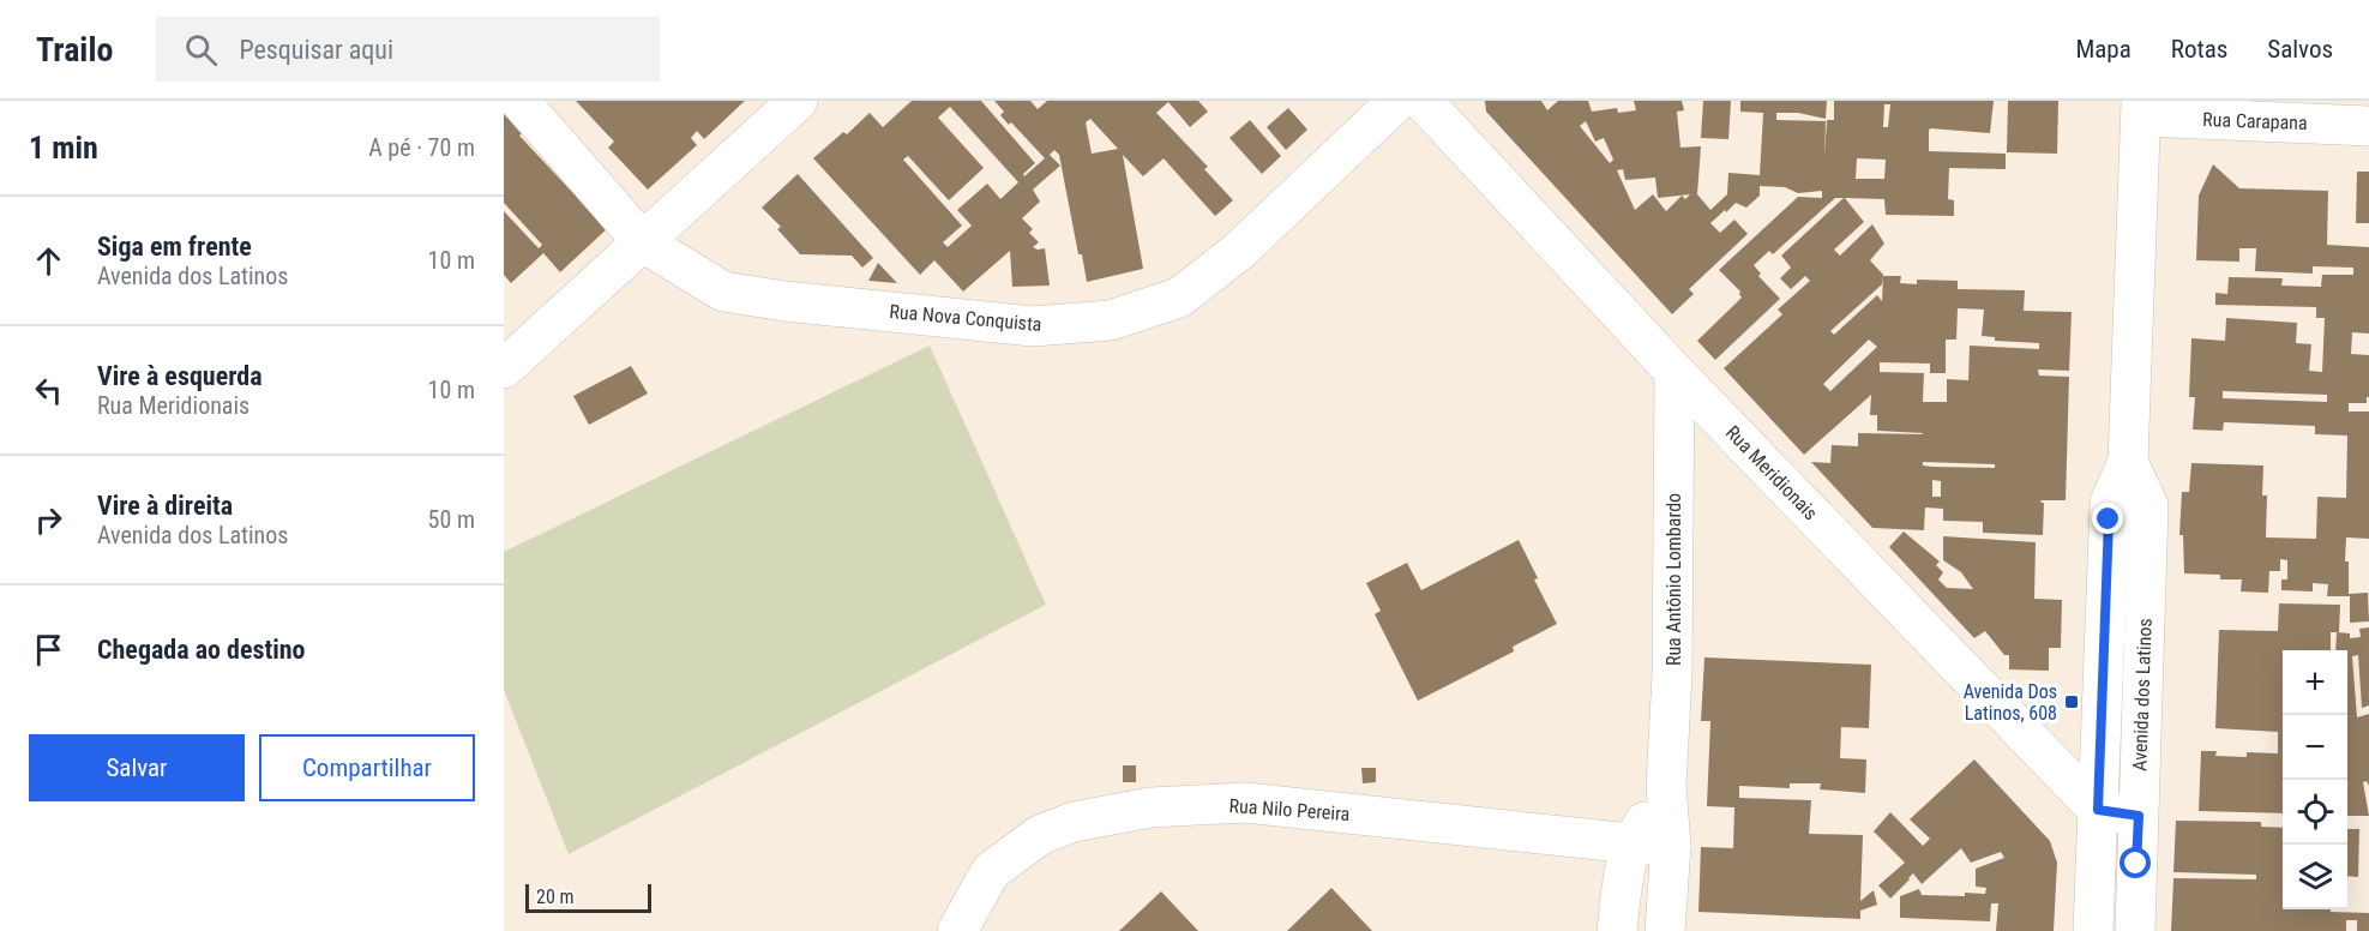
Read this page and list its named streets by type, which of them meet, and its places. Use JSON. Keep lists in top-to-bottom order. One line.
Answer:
{"streets":{"street":["Rua Carapana","Rua Nova Conquista","Rua Meridionais","Rua Antônio Lombardo","Avenida dos Latinos","Rua Nilo Pereira"]},"crossings":[["Rua Carapana","Avenida dos Latinos"],["Rua Meridionais","Rua Antônio Lombardo"],["Rua Meridionais","Avenida dos Latinos"],["Rua Antônio Lombardo","Rua Nilo Pereira"]],"places":{"transit":["Avenida Dos Latinos, 608"]},"scale_bar":"20 m","page":{"header":"Trailo","search":"Pesquisar aqui","nav":["Mapa","Rotas","Salvos"],"heading":["1 min","A pé · 70 m"],"list":[["Siga em frente","Avenida dos Latinos","10 m"],["Vire à esquerda","Rua Meridionais","10 m"],["Vire à direita","Avenida dos Latinos","50 m"],"Chegada ao destino"],"map_buttons":["+","−"],"buttons":["Salvar","Compartilhar"],"scale":"20 m"}}
